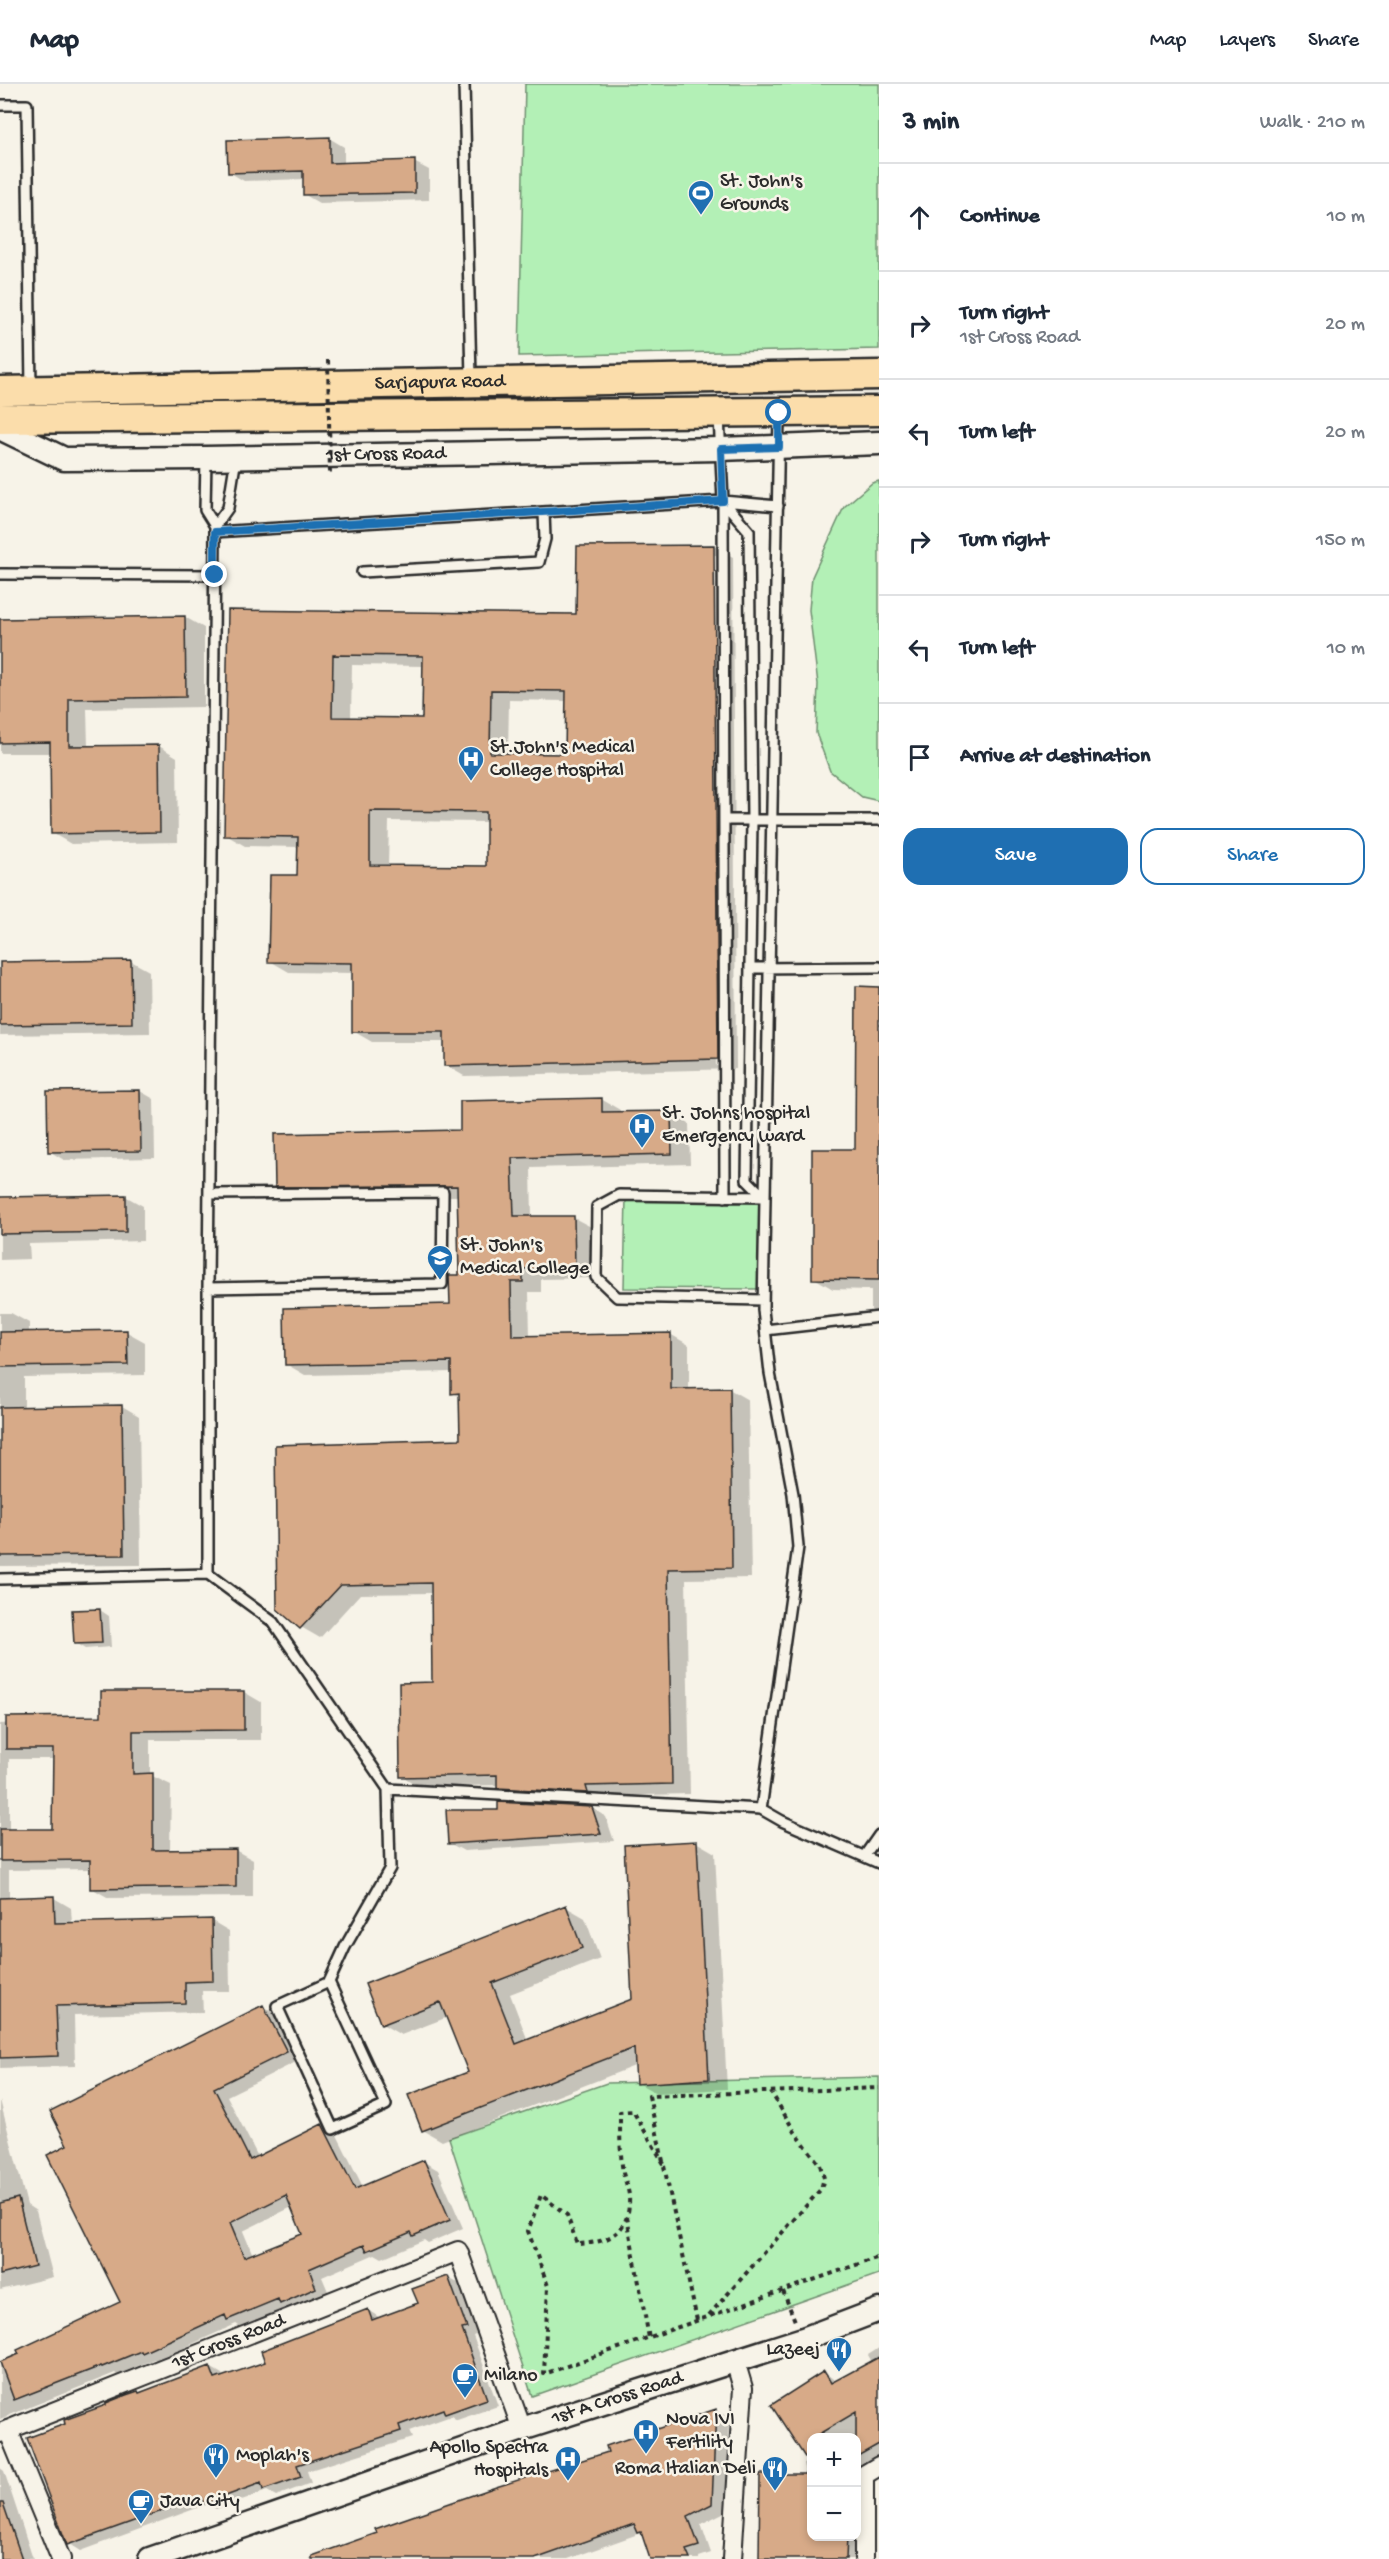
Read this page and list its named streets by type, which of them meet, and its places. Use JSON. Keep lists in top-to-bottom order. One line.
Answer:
{"streets":{"main road":["Sarjapura Road"],"street":["1st Cross Road","1st A Cross Road"]},"crossings":[["1st Cross Road","1st A Cross Road"]],"places":{"sports":["St. John's Grounds"],"hospital":["St.John's Medical College Hospital","St. Johns hospital Emergency ward","Nova IVI Fertility","Apollo Spectra Hospitals"],"school or university":["St. John's Medical College"],"restaurant":["Lazeej","Moplah's","Roma Italian Deli"],"cafe":["Milano","Java City"]},"page":{"header":"Map","nav":["Map","Layers","Share"],"heading":["3 min","Walk · 210 m"],"list":[["Continue","10 m"],["Turn right","1st Cross Road","20 m"],["Turn left","20 m"],["Turn right","150 m"],["Turn left","10 m"],"Arrive at destination"],"buttons":["Save","Share"],"map_buttons":["+","−"]}}
